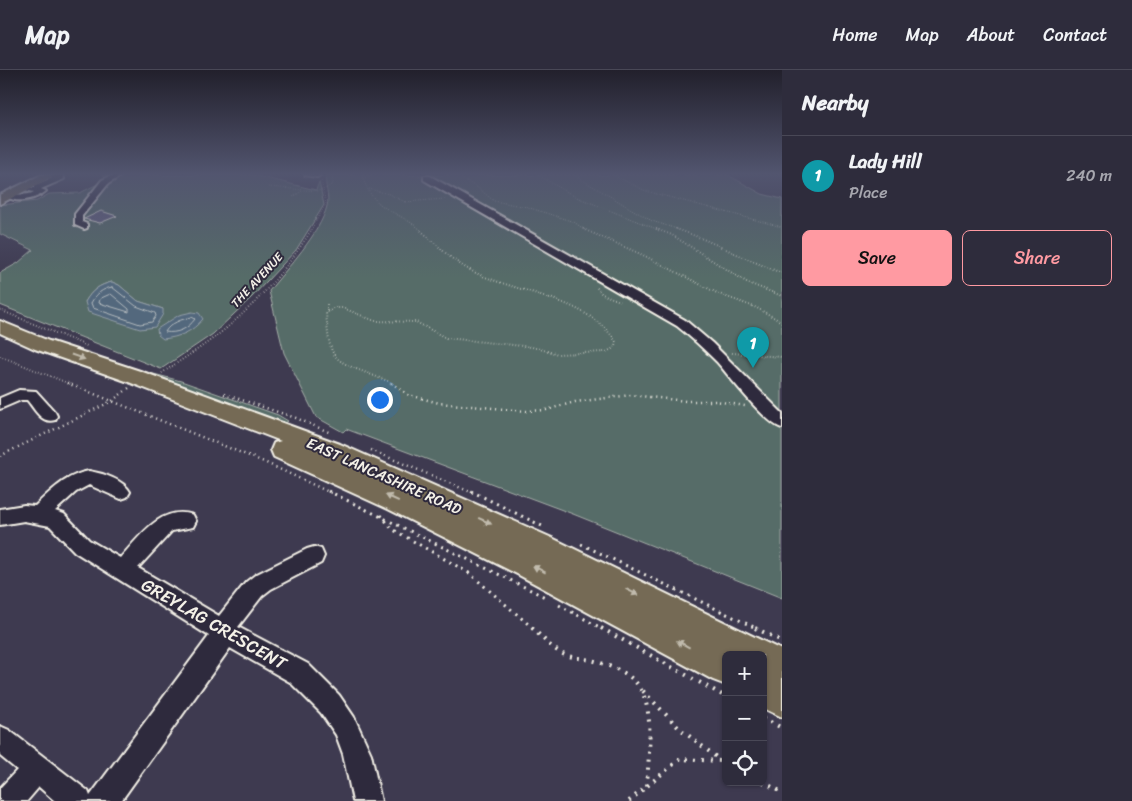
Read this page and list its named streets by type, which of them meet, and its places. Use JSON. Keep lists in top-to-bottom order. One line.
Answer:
{"streets":{"highway":["EAST LANCASHIRE ROAD"],"street":["GREYLAG CRESCENT"],"path":["THE AVENUE"]},"page":{"header":"Map","nav":["Home","Map","About","Contact"],"heading":"Nearby","list":[{"mark":"1","name":"Lady Hill","note":"Place","value":"240 m"}],"buttons":["Save","Share"],"pins":"1","map_buttons":["+","−"]}}
